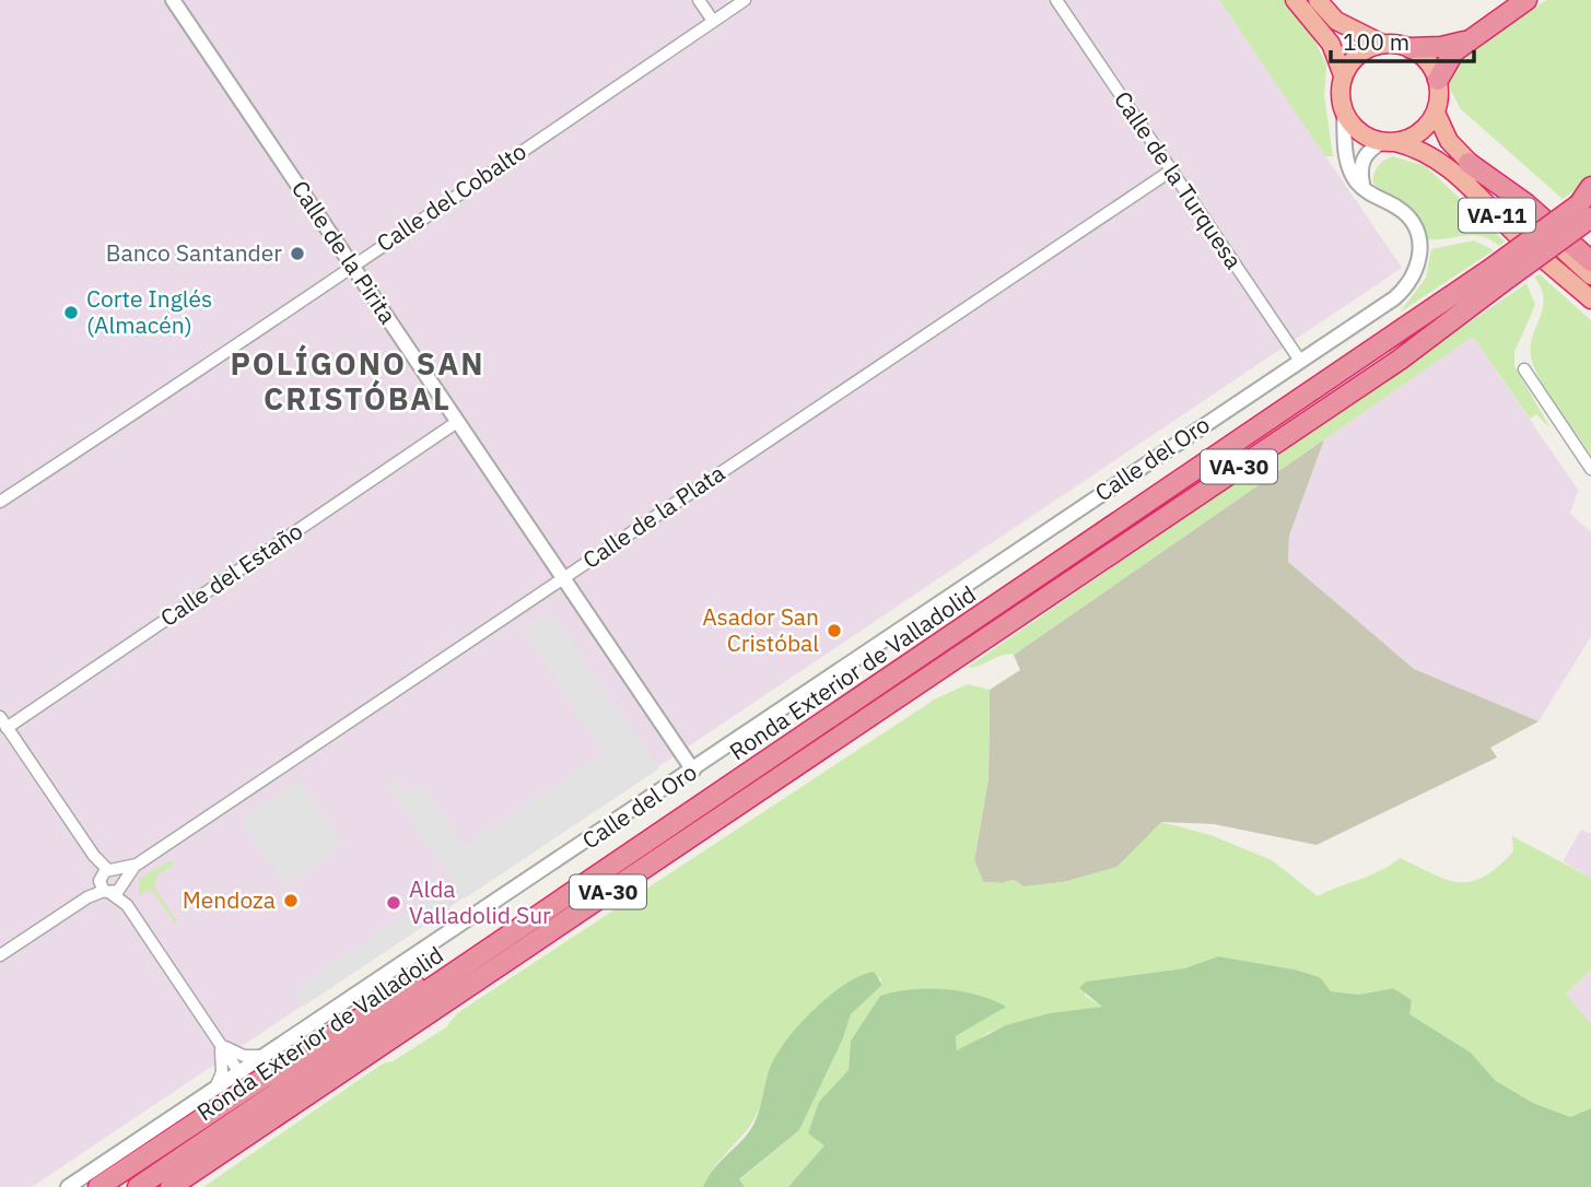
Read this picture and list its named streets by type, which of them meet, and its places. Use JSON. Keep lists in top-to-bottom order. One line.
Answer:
{"streets":{"highway":["VA-11","VA-30","Ronda Exterior de Valladolid"],"street":["Calle de la Turquesa","Calle del Cobalto","Calle de la Pirita","Calle del Oro","Calle de la Plata","Calle del Estaño"]},"crossings":[["Calle de la Turquesa","Calle del Oro"],["Calle de la Turquesa","Calle de la Plata"],["Calle del Cobalto","Calle de la Pirita"],["Calle de la Pirita","Calle del Oro"],["Calle de la Pirita","Calle de la Plata"],["Calle de la Pirita","Calle del Estaño"]],"districts":["POLÍGONO SAN CRISTÓBAL"],"places":["Banco Santander","Corte Inglés (Almacén)","Asador San Cristóbal","Mendoza","Alda Valladolid Sur"],"scale_bar":"100 m"}
